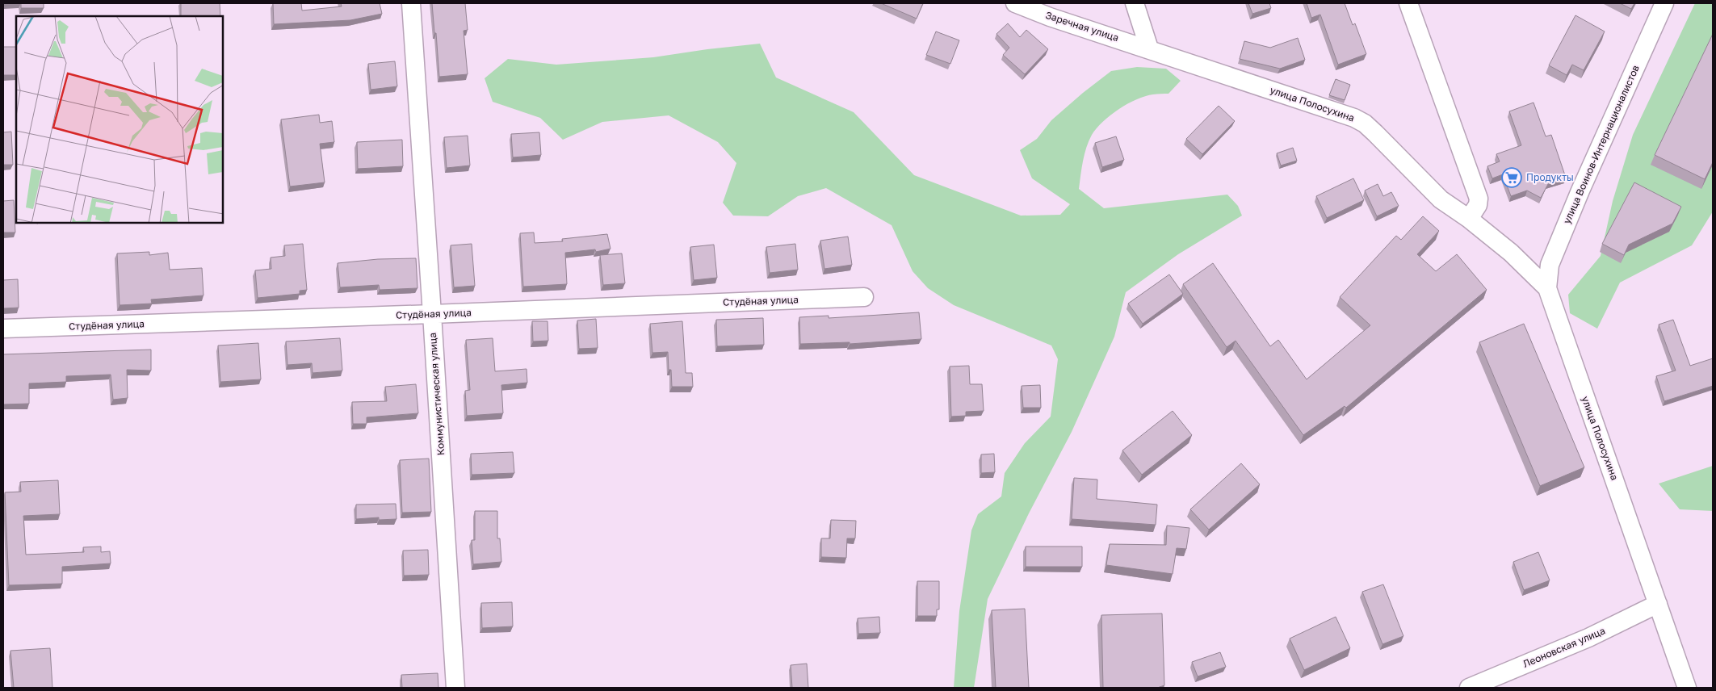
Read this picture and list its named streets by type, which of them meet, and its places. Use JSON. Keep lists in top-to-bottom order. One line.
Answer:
{"streets":{"street":["Заречная улица","улица Полосухина","улица Воинов-Интернационалистов","Студёная улица","Коммунистическая улица","Леоновская улица"]},"crossings":[["Заречная улица","улица Полосухина"],["улица Полосухина","улица Воинов-Интернационалистов"],["улица Полосухина","Леоновская улица"],["Студёная улица","Коммунистическая улица"]],"places":{"supermarket":["Продукты"]}}
